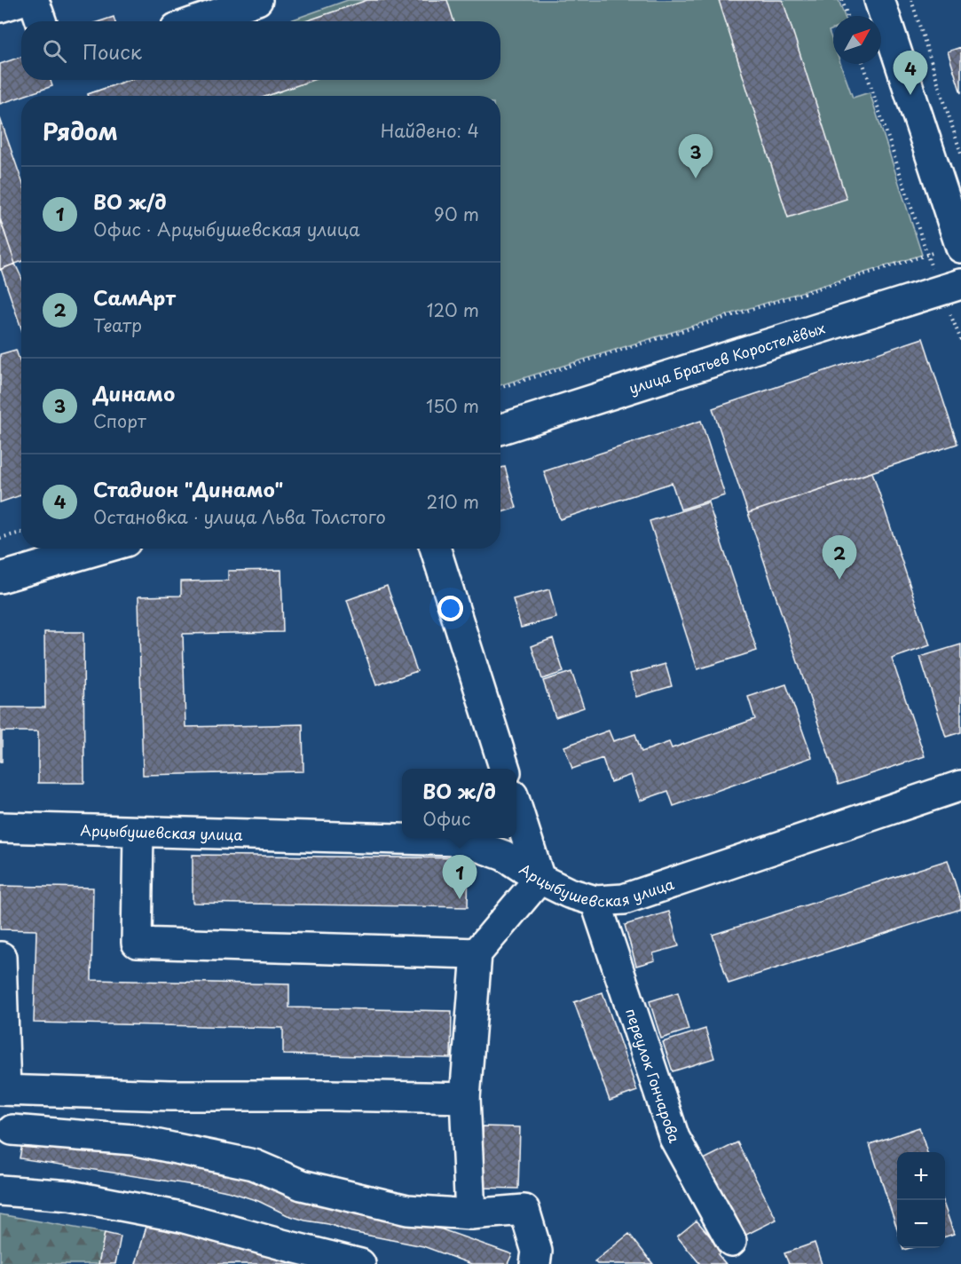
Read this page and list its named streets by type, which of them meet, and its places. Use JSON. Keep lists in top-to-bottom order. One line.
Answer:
{"streets":{"street":["улица Братьев Коростелёвых","Арцыбушевская улица","переулок Гончарова"]},"crossings":[["Арцыбушевская улица","переулок Гончарова"]],"north":"top right","page":{"search":"Поиск","pins":["4","3","2","1"],"heading":["Рядом","Найдено: 4"],"list":[{"mark":"1","name":"ВО ж/д","note":"Офис · Арцыбушевская улица","value":"90 m"},{"mark":"2","name":"СамАрт","note":"Театр","value":"120 m"},{"mark":"3","name":"Динамо","note":"Спорт","value":"150 m"},{"mark":"4","name":"Стадион \"Динамо\"","note":"Остановка · улица Льва Толстого","value":"210 m"}],"popup":["ВО ж/д","Офис"],"map_buttons":["+","−"]}}
